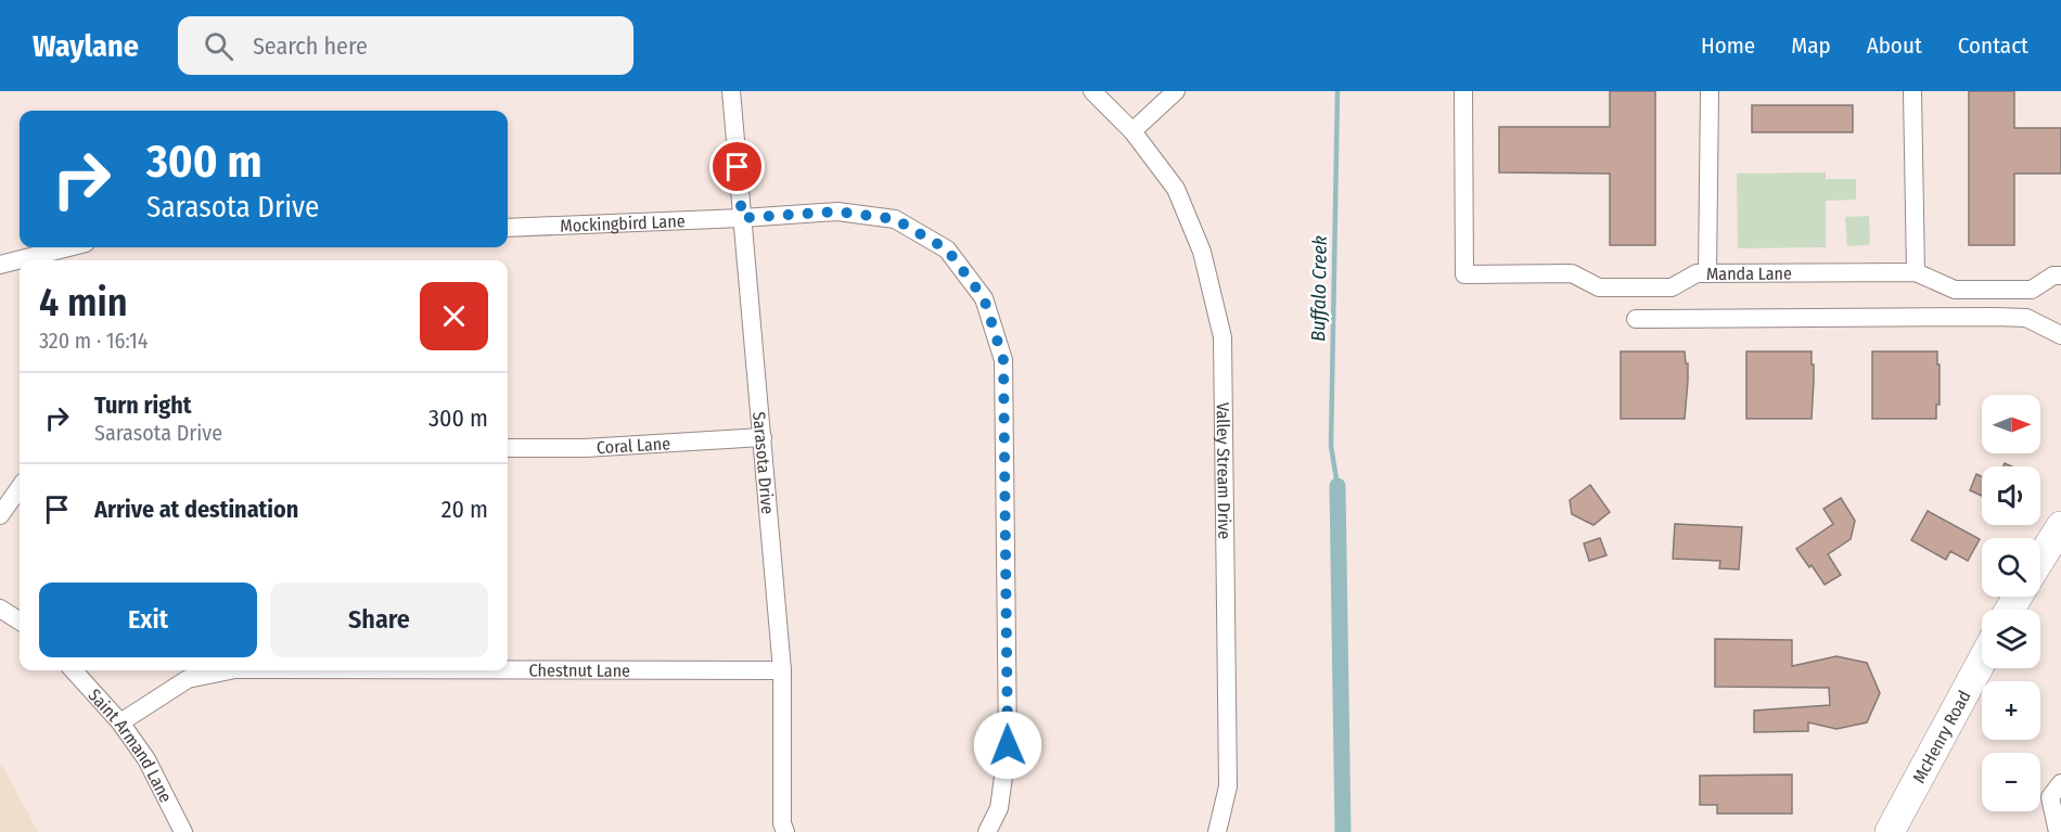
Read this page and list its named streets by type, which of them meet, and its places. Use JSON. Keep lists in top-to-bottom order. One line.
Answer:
{"streets":{"main road":["McHenry Road"],"street":["Mockingbird Lane","Manda Lane","Coral Lane","Sarasota Drive","Valley Stream Drive","Chestnut Lane","Saint Armand Lane"]},"crossings":[["Mockingbird Lane","Sarasota Drive"],["Coral Lane","Sarasota Drive"],["Sarasota Drive","Chestnut Lane"],["Chestnut Lane","Saint Armand Lane"]],"water":["Buffalo Creek"],"north":"right","page":{"header":"Waylane","search":"Search here","nav":["Home","Map","About","Contact"],"turn":["300 m","Sarasota Drive"],"heading":["4 min","320 m · 16:14"],"list":[{"name":"Turn right","note":"Sarasota Drive","value":"300 m"},{"name":"Arrive at destination","value":"20 m"}],"map_buttons":["+","−"],"buttons":["Exit","Share"]}}
